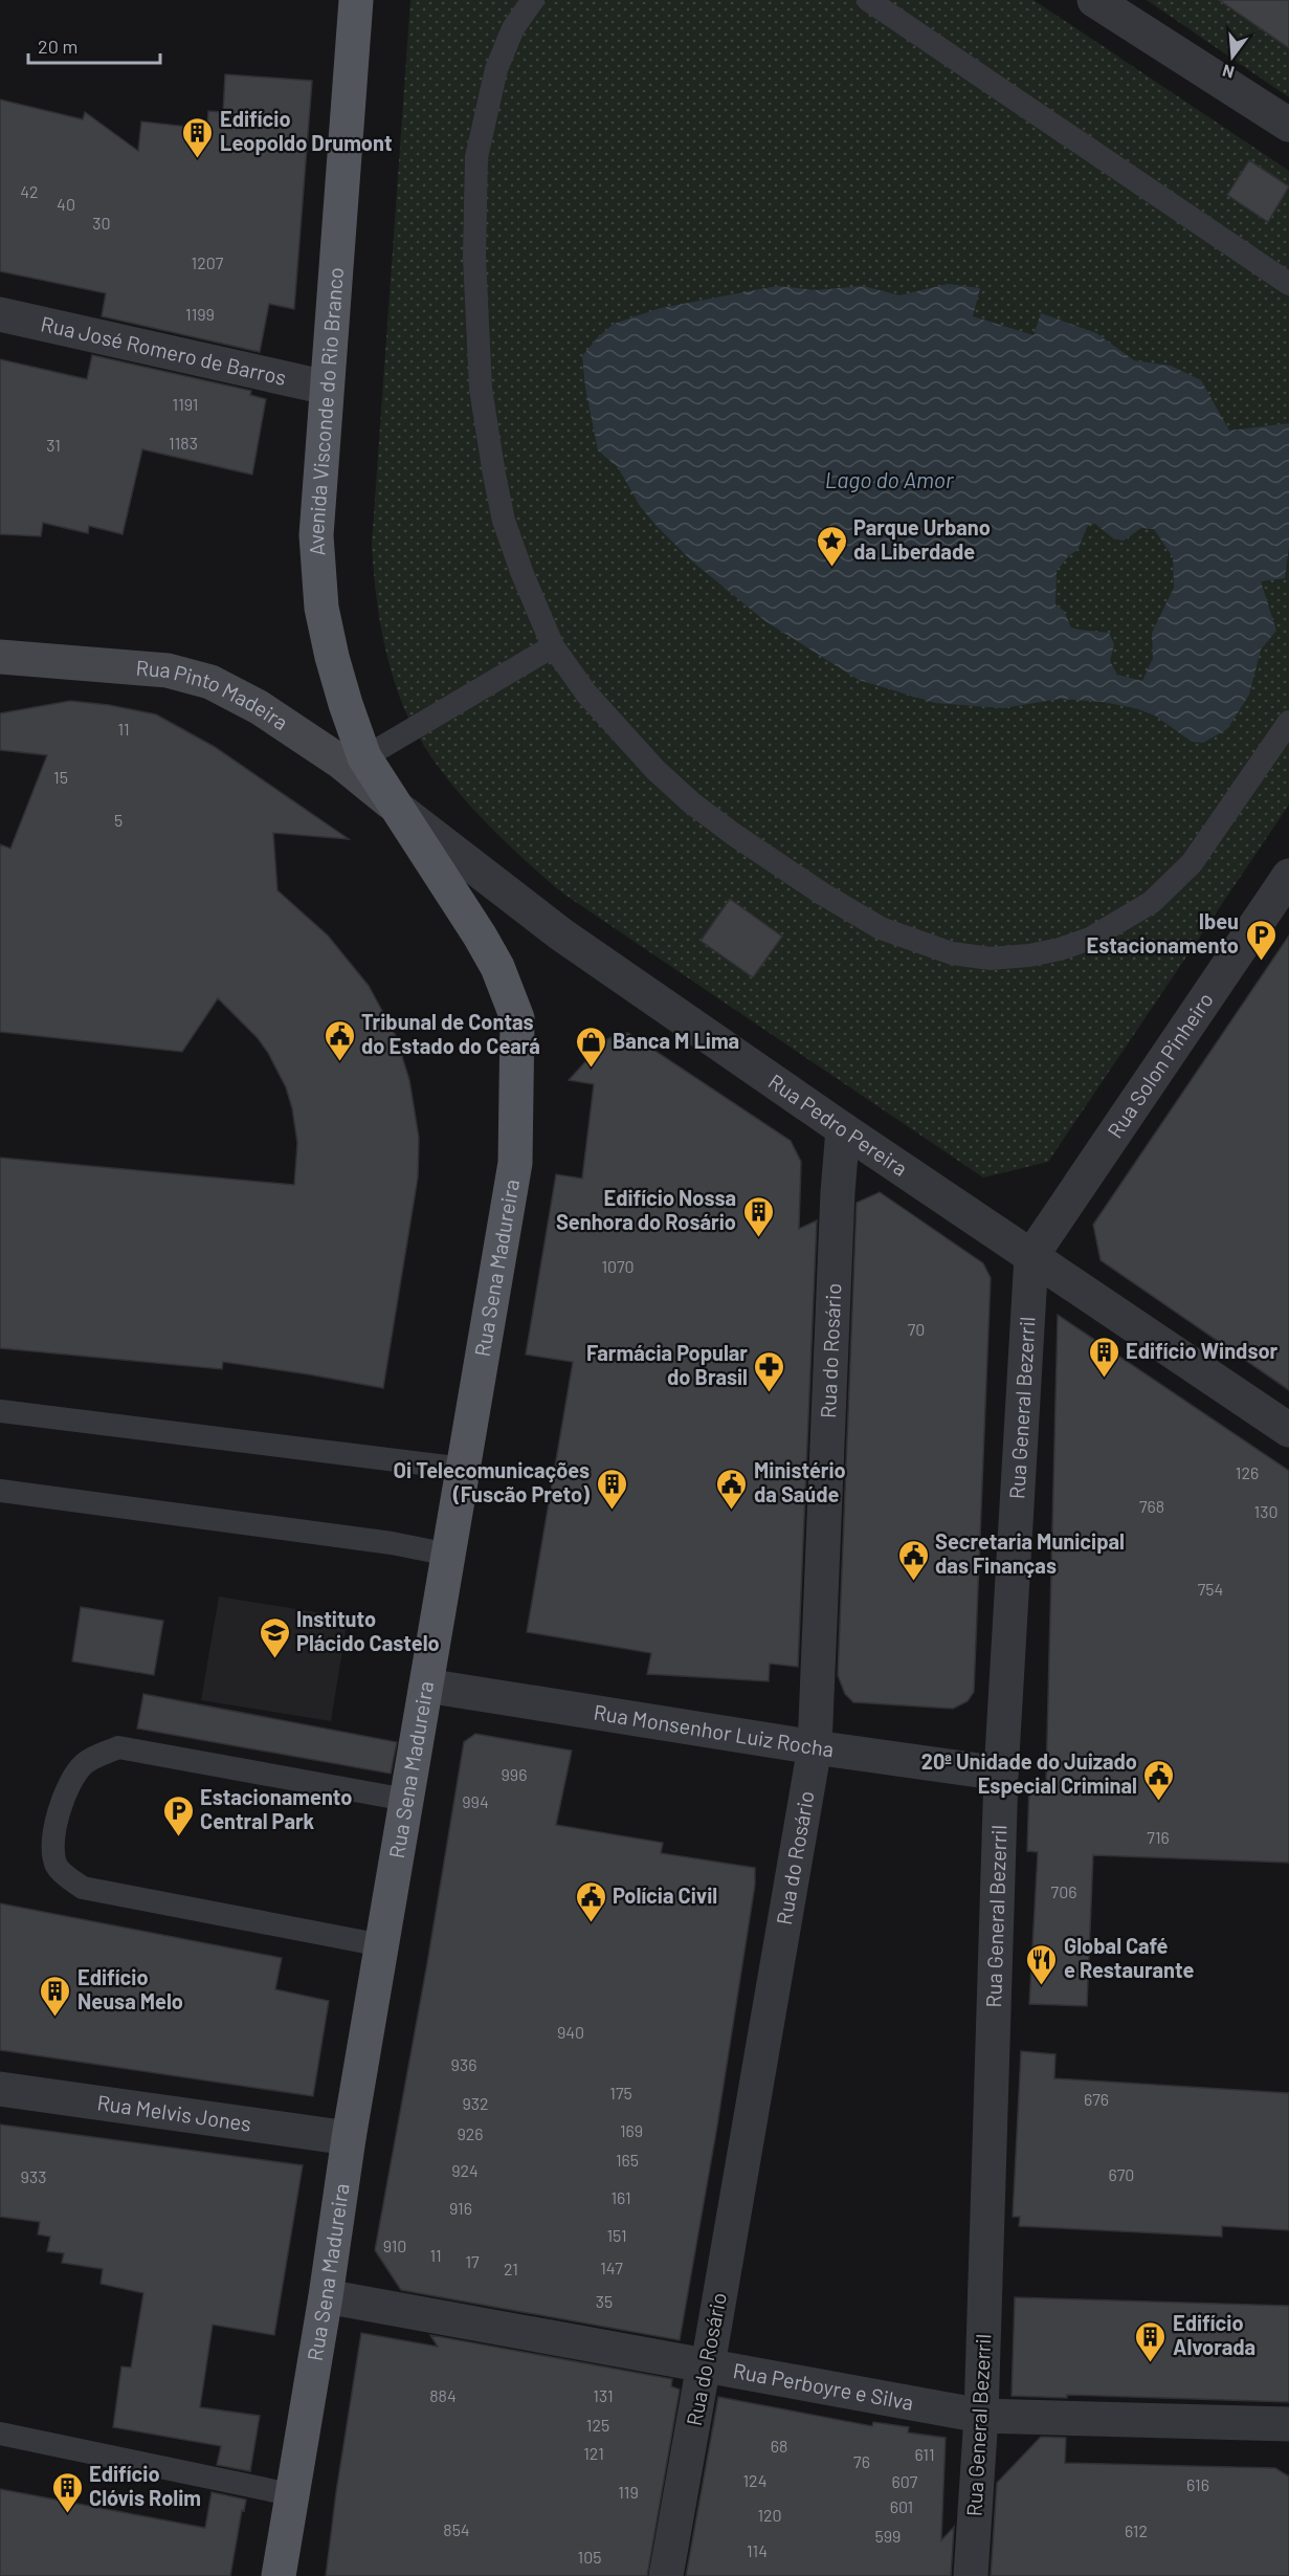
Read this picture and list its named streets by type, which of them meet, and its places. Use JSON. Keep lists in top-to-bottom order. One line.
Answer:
{"streets":{"main road":["Avenida Visconde do Rio Branco","Rua Pinto Madeira","Rua Sena Madureira"],"street":["Rua José Romero de Barros","Rua Solon Pinheiro","Rua Pedro Pereira","Rua do Rosário","Rua General Bezerril","Rua Monsenhor Luiz Rocha","Rua Melvis Jones","Rua Perboyre e Silva"]},"crossings":[["Rua José Romero de Barros","Avenida Visconde do Rio Branco"],["Avenida Visconde do Rio Branco","Rua Pinto Madeira"],["Avenida Visconde do Rio Branco","Rua Pedro Pereira"],["Avenida Visconde do Rio Branco","Rua Sena Madureira"],["Rua Pinto Madeira","Rua Pedro Pereira"],["Rua Pinto Madeira","Rua Sena Madureira"],["Rua Solon Pinheiro","Rua Pedro Pereira"],["Rua Solon Pinheiro","Rua General Bezerril"],["Rua Pedro Pereira","Rua Sena Madureira"],["Rua Pedro Pereira","Rua do Rosário"],["Rua Pedro Pereira","Rua General Bezerril"],["Rua Sena Madureira","Rua Monsenhor Luiz Rocha"],["Rua Sena Madureira","Rua Melvis Jones"],["Rua Sena Madureira","Rua Perboyre e Silva"],["Rua do Rosário","Rua Monsenhor Luiz Rocha"],["Rua do Rosário","Rua Perboyre e Silva"],["Rua General Bezerril","Rua Monsenhor Luiz Rocha"],["Rua General Bezerril","Rua Perboyre e Silva"]],"water":["Lago do Amor"],"places":{"building":["Edifício Leopoldo Drumont","Edifício Nossa Senhora do Rosário","Edifício Windsor","Oi Telecomunicações (Fuscão Preto)","Edifício Neusa Melo","Edifício Alvorada","Edifício Clóvis Rolim"],"place":["Parque Urbano da Liberdade"],"parking":["Ibeu Estacionamento","Estacionamento Central Park"],"public building":["Tribunal de Contas do Estado do Ceará","Ministério da Saúde","Secretaria Municipal das Finanças","20ª Unidade do Juizado Especial Criminal","Polícia Civil"],"shop":["Banca M Lima"],"pharmacy":["Farmácia Popular do Brasil"],"school or university":["Instituto Plácido Castelo"],"restaurant":["Global Café e Restaurante"]},"house_numbers":["42","40","30","1207","1199","1191","1183","31","11","15","5","1070","70","126","768","130","754","996","994","716","706","940","936","175","676","932","169","926","165","924","670","933","161","916","151","910","11","17","147","21","35","884","131","125","68","121","611","76","124","607","616","119","601","120","854","612","599","114","105"],"scale_bar":"20 m","north":"bottom"}
